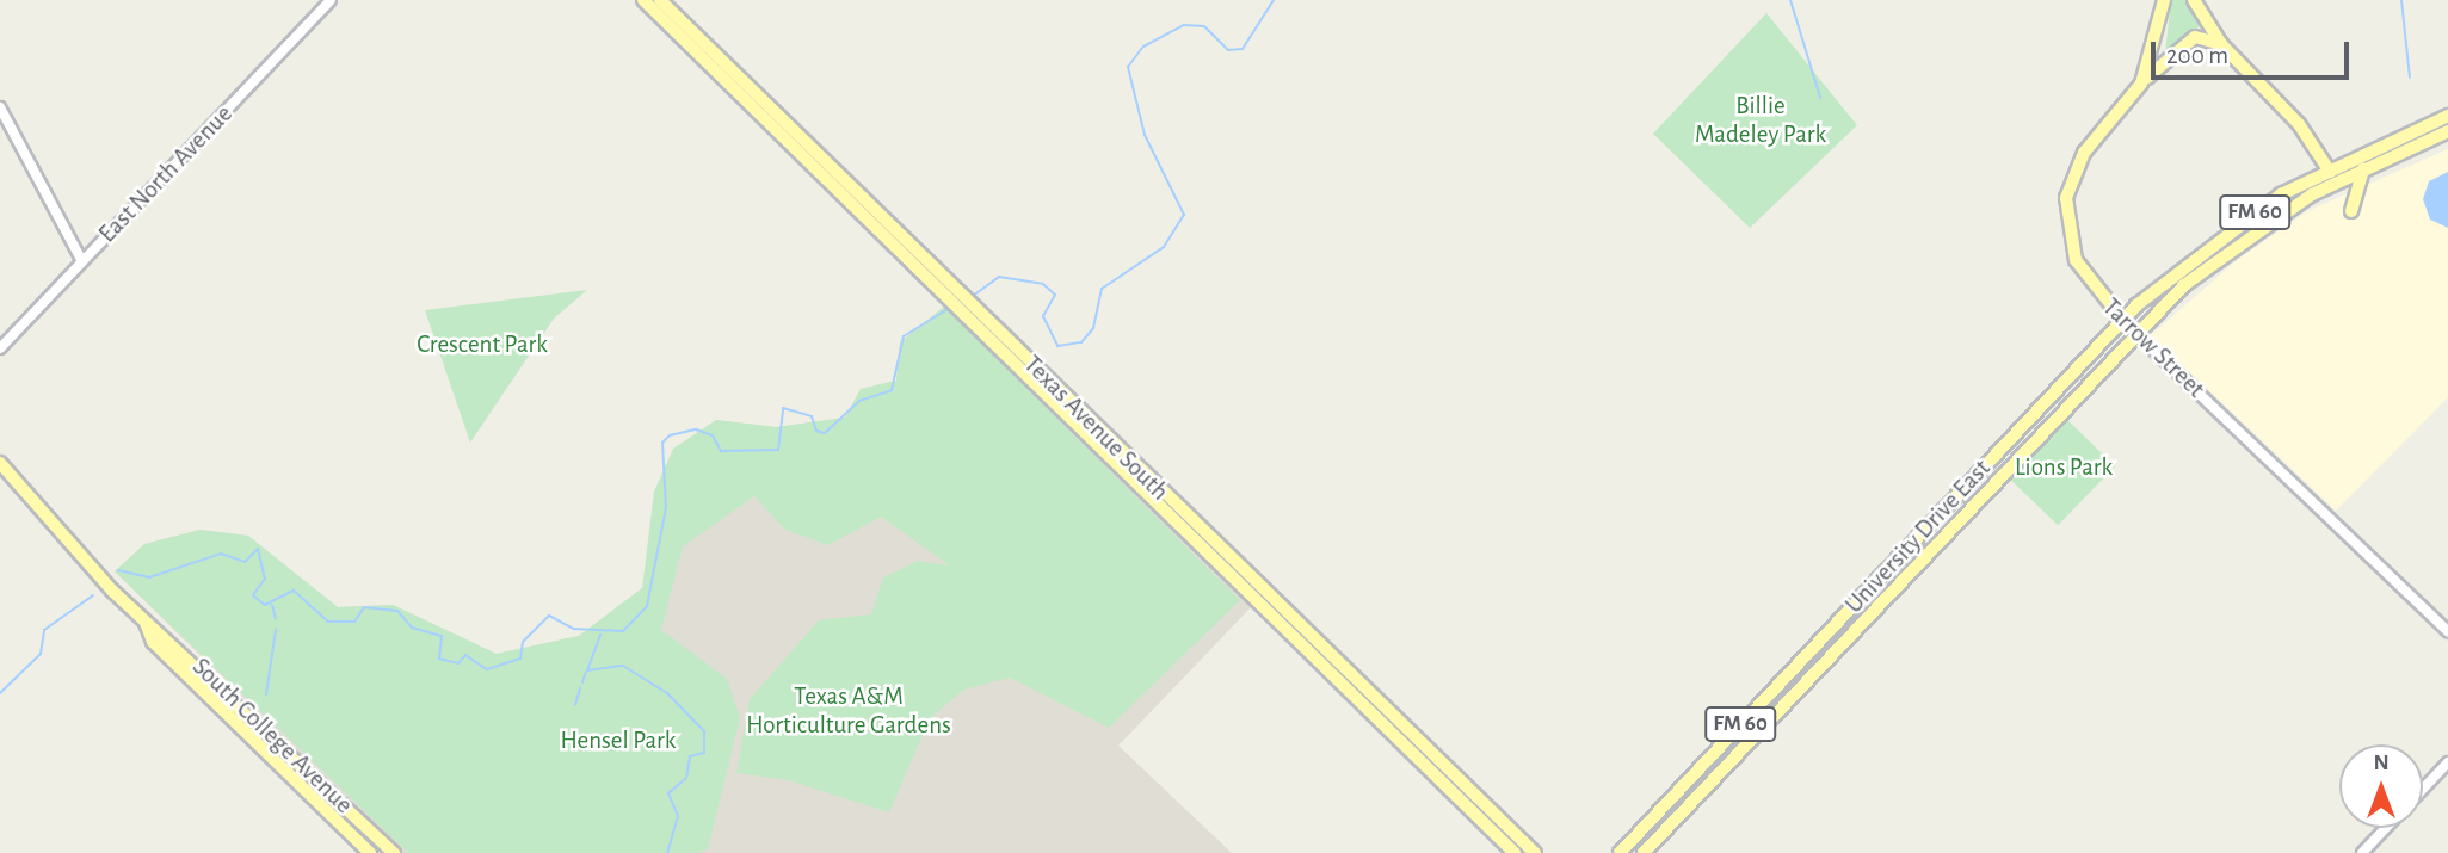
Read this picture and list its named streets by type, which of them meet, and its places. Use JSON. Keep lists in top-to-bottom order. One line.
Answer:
{"streets":{"main road":["FM 60","Tarrow Street","Texas Avenue South","University Drive East","South College Avenue"],"street":["East North Avenue"]},"crossings":[["Tarrow Street","University Drive East"]],"parks":["Billie Madeley Park","Crescent Park","Lions Park","Texas A&M Horticulture Gardens","Hensel Park"],"scale_bar":"200 m","north":"top"}
